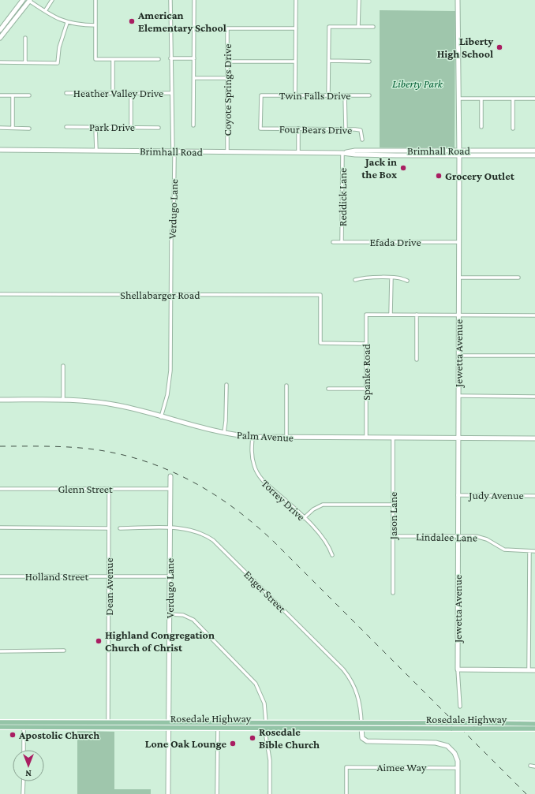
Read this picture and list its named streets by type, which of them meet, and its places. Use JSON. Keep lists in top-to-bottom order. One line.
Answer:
{"streets":{"main road":["Rosedale Highway"],"street":["Coyote Springs Drive","Heather Valley Drive","Twin Falls Drive","Park Drive","Four Bears Drive","Brimhall Road","Reddick Lane","Verdugo Lane","Efada Drive","Shellabarger Road","Jewetta Avenue","Spanke Road","Palm Avenue","Glenn Street","Judy Avenue","Torrey Drive","Jason Lane","Lindalee Lane","Holland Street","Dean Avenue","Enger Street","Aimee Way"]},"crossings":[["Coyote Springs Drive","Brimhall Road"],["Heather Valley Drive","Verdugo Lane"],["Twin Falls Drive","Four Bears Drive"],["Brimhall Road","Reddick Lane"],["Brimhall Road","Verdugo Lane"],["Brimhall Road","Jewetta Avenue"],["Reddick Lane","Efada Drive"],["Verdugo Lane","Shellabarger Road"],["Verdugo Lane","Palm Avenue"],["Verdugo Lane","Glenn Street"],["Verdugo Lane","Holland Street"],["Verdugo Lane","Enger Street"],["Verdugo Lane","Rosedale Highway"],["Efada Drive","Jewetta Avenue"],["Shellabarger Road","Spanke Road"],["Jewetta Avenue","Palm Avenue"],["Jewetta Avenue","Judy Avenue"],["Jewetta Avenue","Lindalee Lane"],["Spanke Road","Palm Avenue"],["Palm Avenue","Torrey Drive"],["Palm Avenue","Jason Lane"],["Glenn Street","Dean Avenue"],["Jason Lane","Lindalee Lane"],["Holland Street","Dean Avenue"],["Dean Avenue","Rosedale Highway"],["Enger Street","Rosedale Highway"]],"parks":["Liberty Park"],"places":["American Elementary School","Liberty High School","Jack in the Box","Grocery Outlet","Highland Congregation Church of Christ","Apostolic Church","Rosedale Bible Church","Lone Oak Lounge"],"north":"bottom"}
